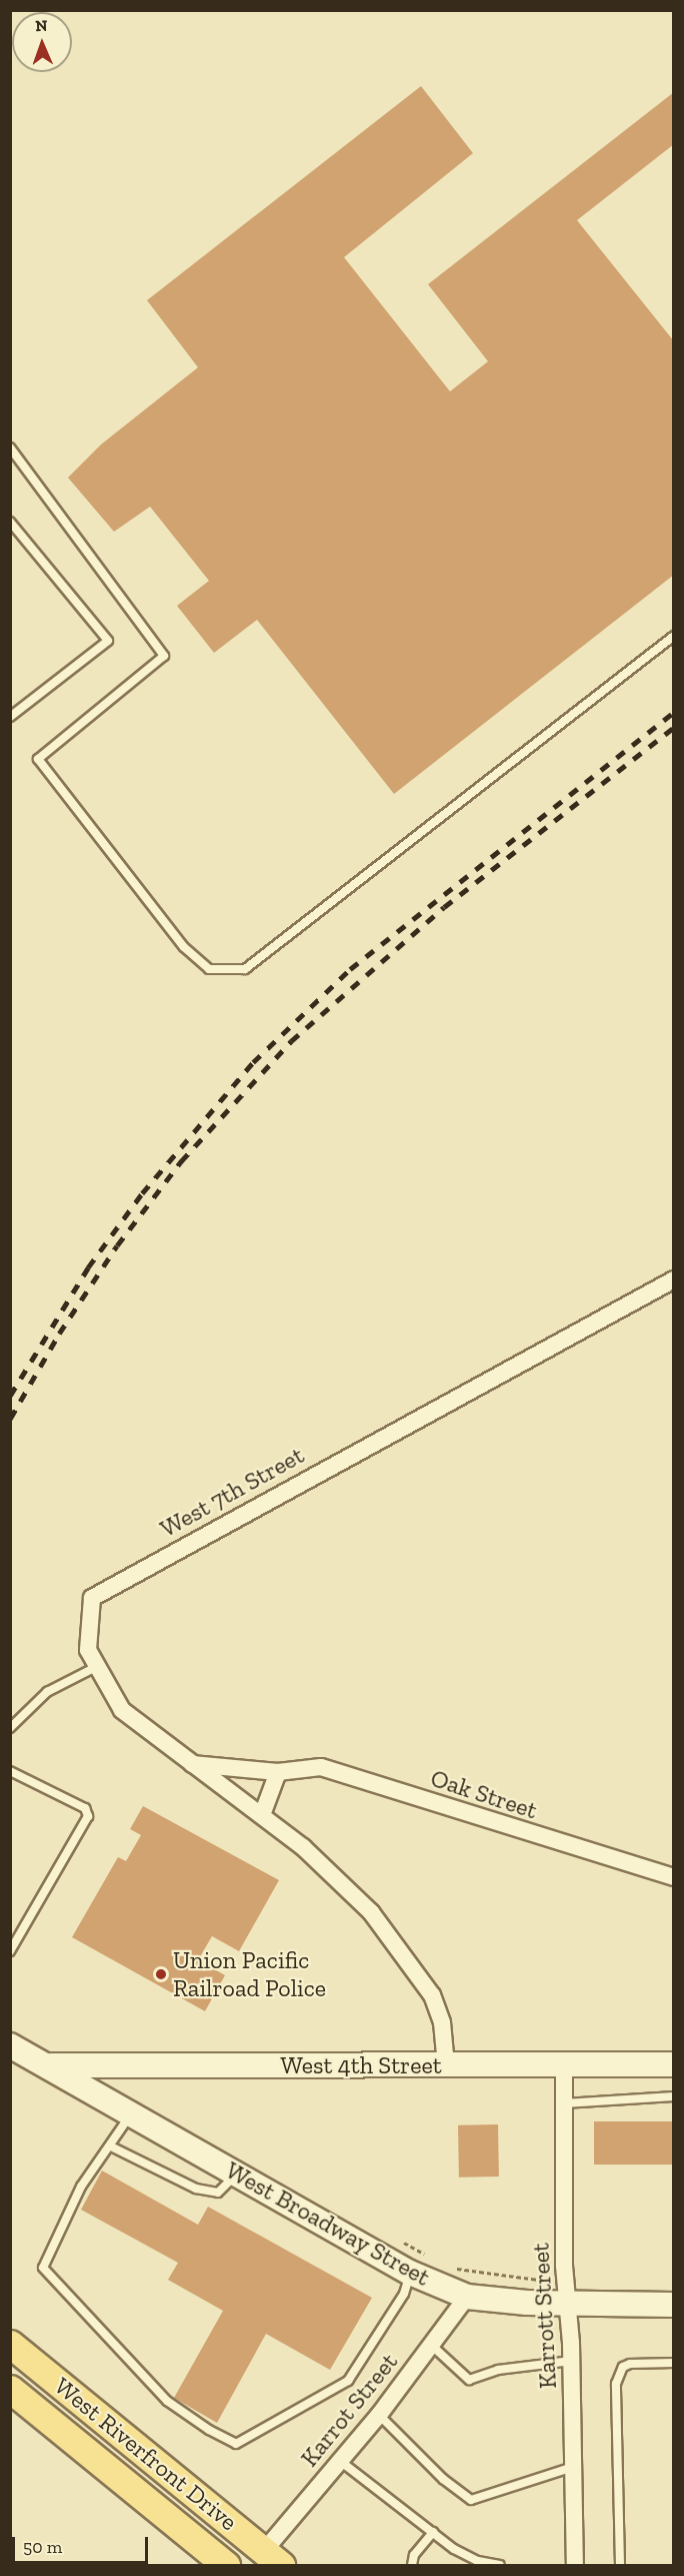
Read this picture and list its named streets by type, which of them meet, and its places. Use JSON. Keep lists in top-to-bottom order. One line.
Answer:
{"streets":{"main road":["West 4th Street","West Broadway Street","West Riverfront Drive"],"street":["West 7th Street","Oak Street","Karrott Street","Karrot Street"]},"crossings":[["West 7th Street","Oak Street"],["West 4th Street","West Broadway Street"],["West 4th Street","Karrott Street"],["West Broadway Street","Karrott Street"],["West Broadway Street","Karrot Street"],["Karrot Street","West Riverfront Drive"]],"places":["Union Pacific Railroad Police"],"scale_bar":"50 m","north":"top"}
